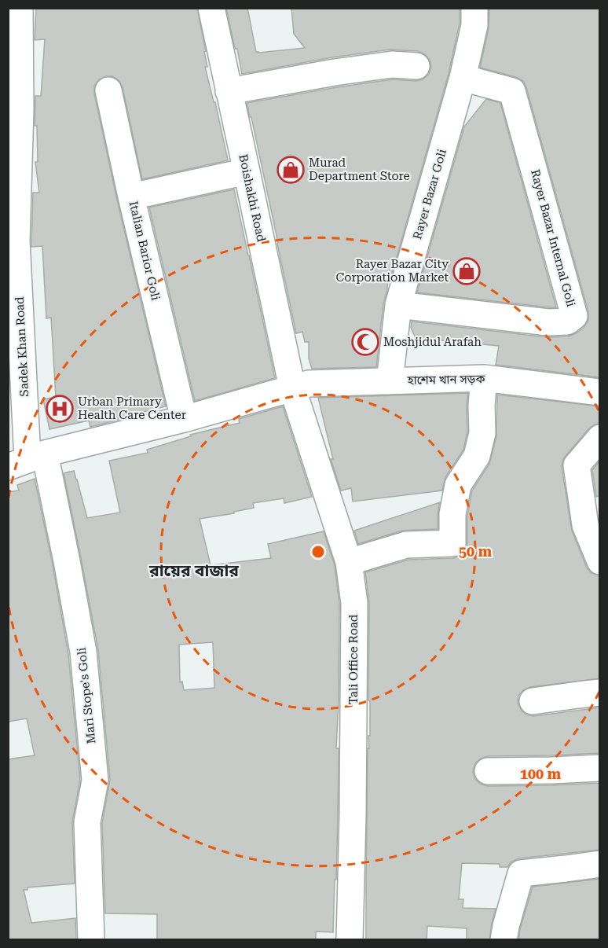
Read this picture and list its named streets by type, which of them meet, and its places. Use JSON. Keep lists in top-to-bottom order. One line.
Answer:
{"streets":{"street":["Rayer Bazar Goli","Boishakhi Road","Rayer Bazar Internal Goli","Italian Barior Goli","Sadek Khan Road","হাশেম খান সড়ক","Tali Office Road","Mari Stope's Goli"]},"crossings":[["Rayer Bazar Goli","Rayer Bazar Internal Goli"],["Rayer Bazar Goli","হাশেম খান সড়ক"],["Boishakhi Road","Italian Barior Goli"],["Boishakhi Road","হাশেম খান সড়ক"],["Boishakhi Road","Tali Office Road"],["Italian Barior Goli","হাশেম খান সড়ক"],["Sadek Khan Road","হাশেম খান সড়ক"],["Sadek Khan Road","Mari Stope's Goli"],["হাশেম খান সড়ক","Tali Office Road"],["হাশেম খান সড়ক","Mari Stope's Goli"]],"districts":["রায়ের বাজার"],"places":{"shop":["Murad Department Store","Rayer Bazar City Corporation Market"],"mosque":["Moshjidul Arafah"],"hospital":["Urban Primary Health Care Center"]},"rings":["50 m","100 m"]}
